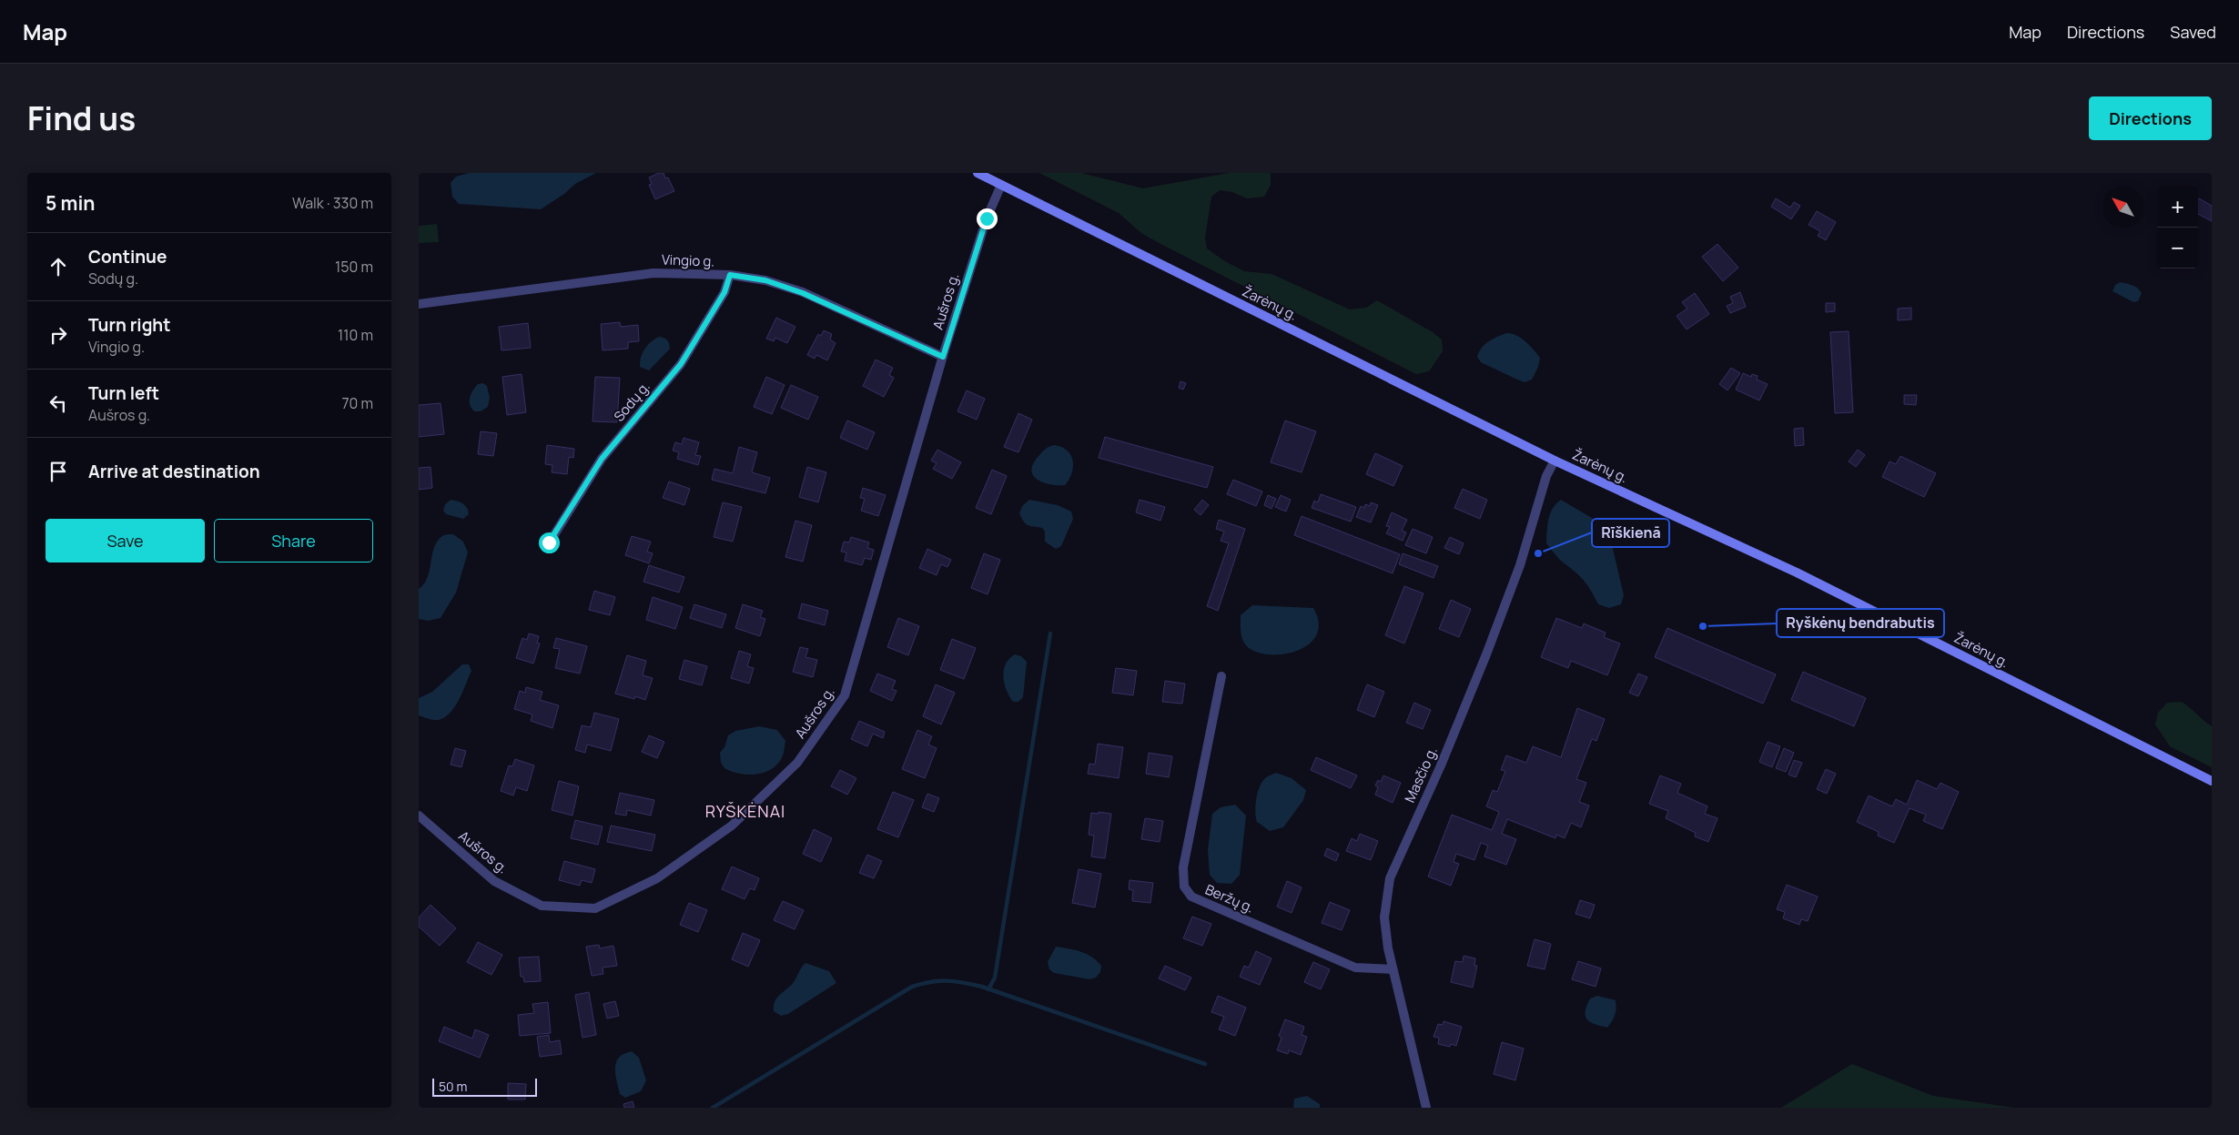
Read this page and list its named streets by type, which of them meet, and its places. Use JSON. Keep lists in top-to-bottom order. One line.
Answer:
{"streets":{"main road":["Žarėnų g."],"street":["Vingio g.","Aušros g.","Sodų g.","Masčio g.","Beržų g."]},"crossings":[["Vingio g.","Aušros g."],["Vingio g.","Sodų g."],["Aušros g.","Žarėnų g."],["Žarėnų g.","Masčio g."],["Masčio g.","Beržų g."]],"districts":["RYŠKĖNAI"],"places":["Rīškienā","Ryškėnų bendrabutis"],"scale_bar":"50 m","north":"top left","page":{"header":"Map","nav":["Map","Directions","Saved"],"title":"Find us","buttons":["Directions",["Save","Share"]],"heading":["5 min","Walk · 330 m"],"map_buttons":["+","−"],"list":[["Continue","Sodų g.","150 m"],["Turn right","Vingio g.","110 m"],["Turn left","Aušros g.","70 m"],"Arrive at destination"],"scale":"50 m"}}
